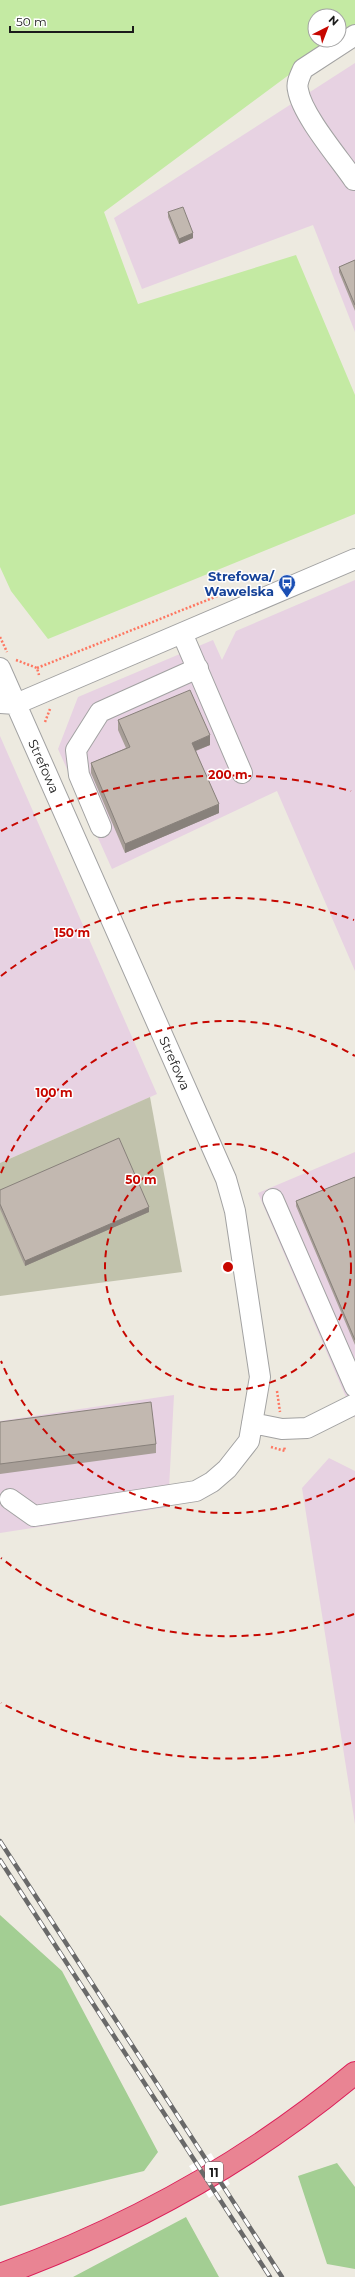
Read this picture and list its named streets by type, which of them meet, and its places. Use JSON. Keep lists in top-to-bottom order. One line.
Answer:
{"streets":{"highway":["11"],"street":["Strefowa"]},"places":{"bus stop":["Strefowa/ Wawelska"]},"scale_bar":"50 m","north":"top right","rings":["200 m","150 m","100 m","50 m"]}
